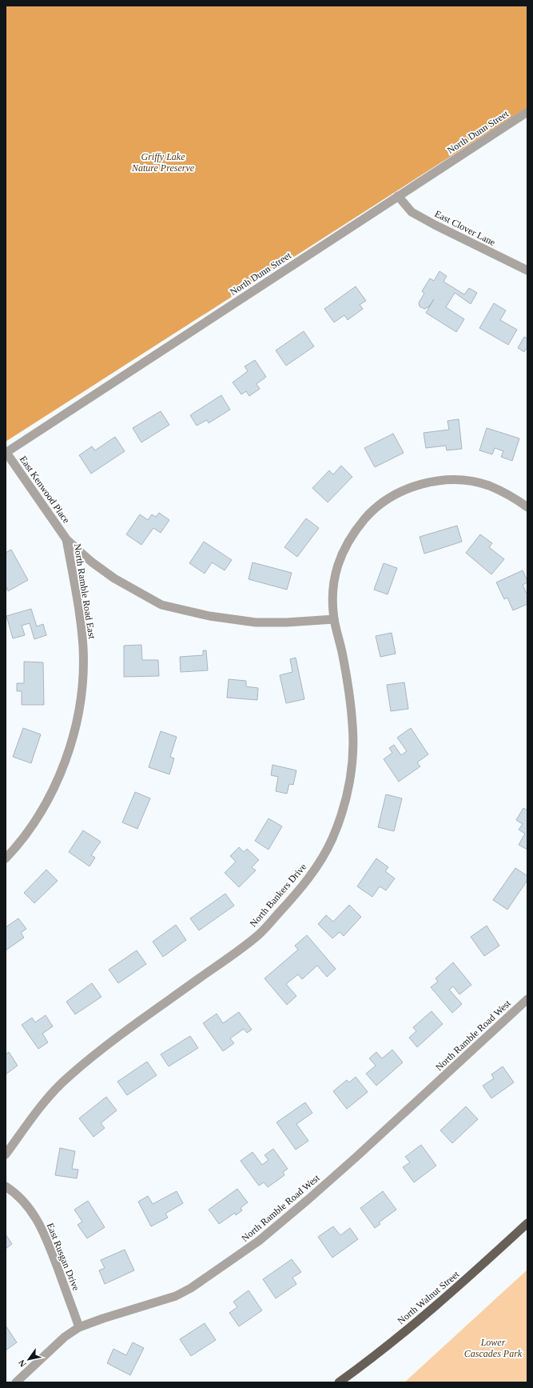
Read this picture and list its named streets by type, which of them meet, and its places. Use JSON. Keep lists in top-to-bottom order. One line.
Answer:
{"streets":{"main road":["North Walnut Street"],"street":["North Dunn Street","East Clover Lane","East Kenwood Place","North Ramble Road East","North Bankers Drive","North Ramble Road West","East Rusgan Drive"]},"crossings":[["North Dunn Street","East Clover Lane"],["North Dunn Street","East Kenwood Place"],["East Kenwood Place","North Ramble Road East"],["North Ramble Road West","East Rusgan Drive"]],"parks":["Griffy Lake Nature Preserve","Lower Cascades Park"],"north":"bottom left"}
